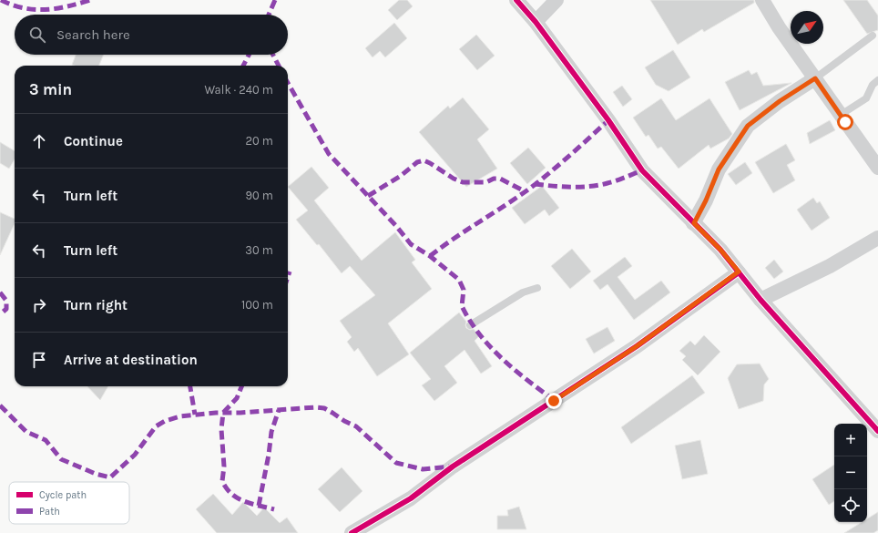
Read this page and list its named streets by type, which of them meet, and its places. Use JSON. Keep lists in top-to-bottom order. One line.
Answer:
{"legend":["Cycle path","Path"],"north":"top right","page":{"search":"Search here","heading":["3 min","Walk · 240 m"],"list":[["Continue","20 m"],["Turn left","90 m"],["Turn left","30 m"],["Turn right","100 m"],"Arrive at destination"],"map_buttons":["+","−"]}}
